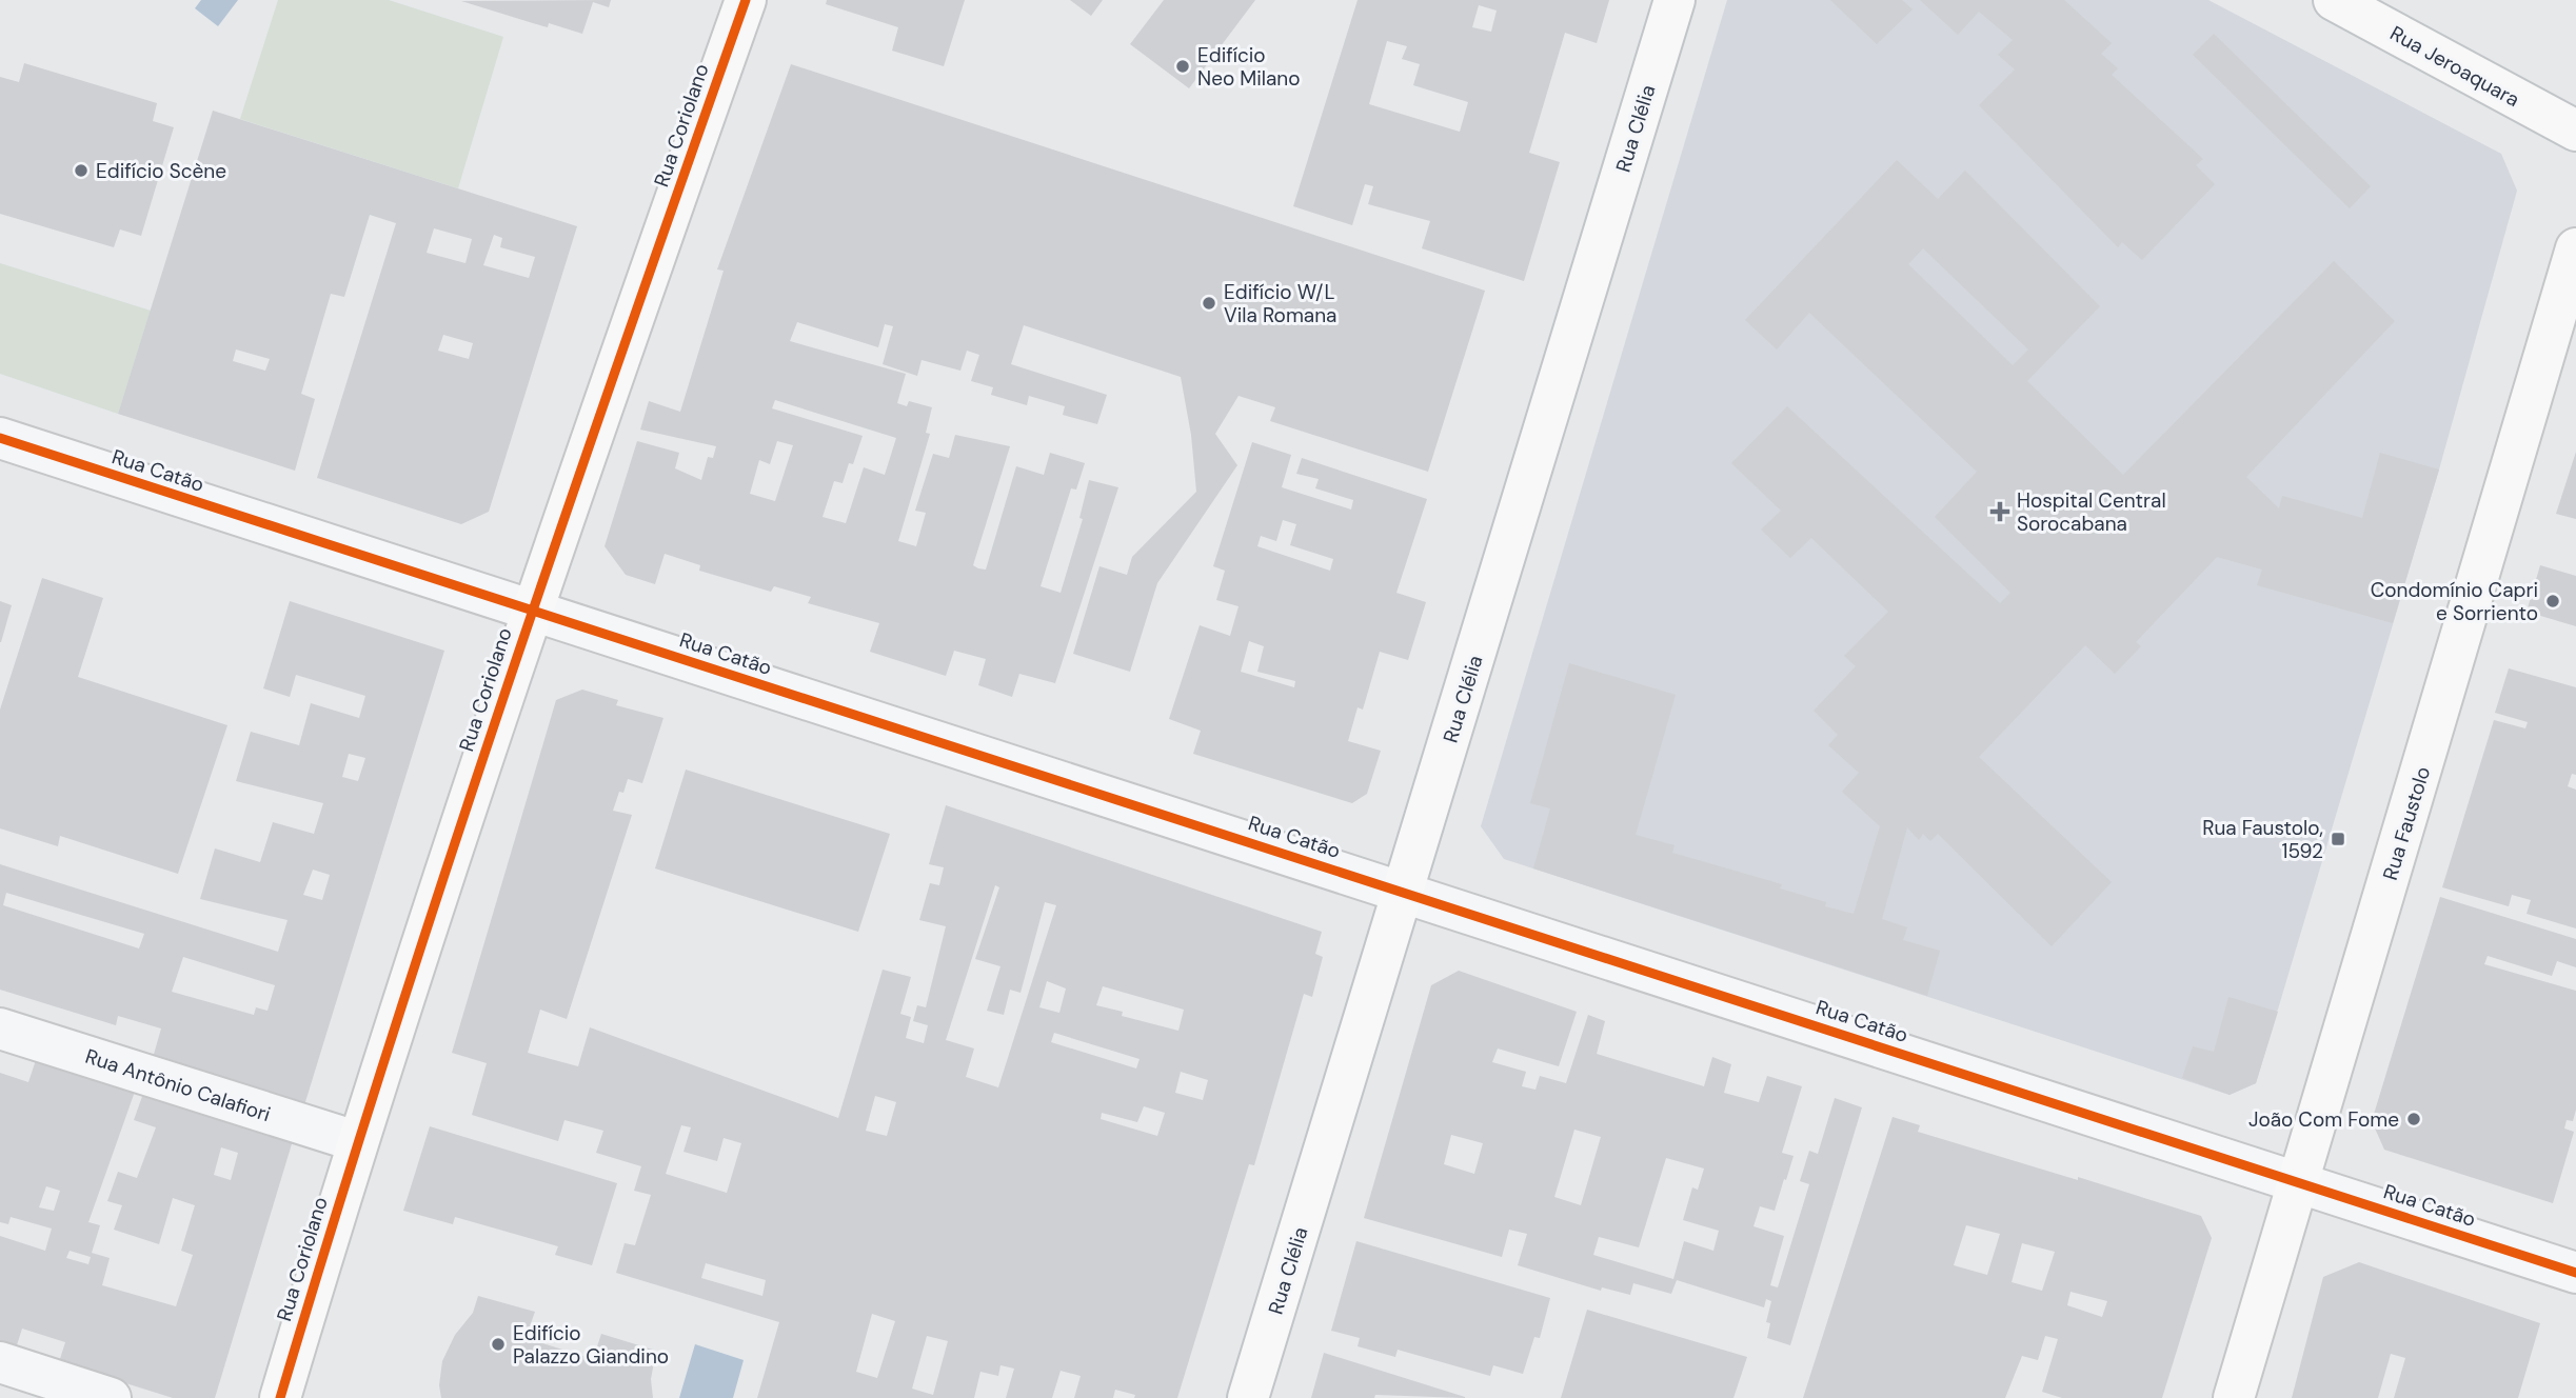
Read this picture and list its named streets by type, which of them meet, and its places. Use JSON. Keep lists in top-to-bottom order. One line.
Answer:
{"streets":{"street":["Rua Jeroaquara","Rua Coriolano","Rua Clélia","Rua Catão","Rua Faustolo","Rua Antônio Calafiori"]},"crossings":[["Rua Coriolano","Rua Catão"],["Rua Coriolano","Rua Antônio Calafiori"],["Rua Clélia","Rua Catão"],["Rua Catão","Rua Faustolo"]],"places":{"other":["Edifício Neo Milano","Edifício Scène","Edifício W/L Vila Romana","Condomínio Capri e Sorriento","João Com Fome","Edifício Palazzo Giandino"],"health":["Hospital Central Sorocabana"],"transit":["Rua Faustolo, 1592"]}}
